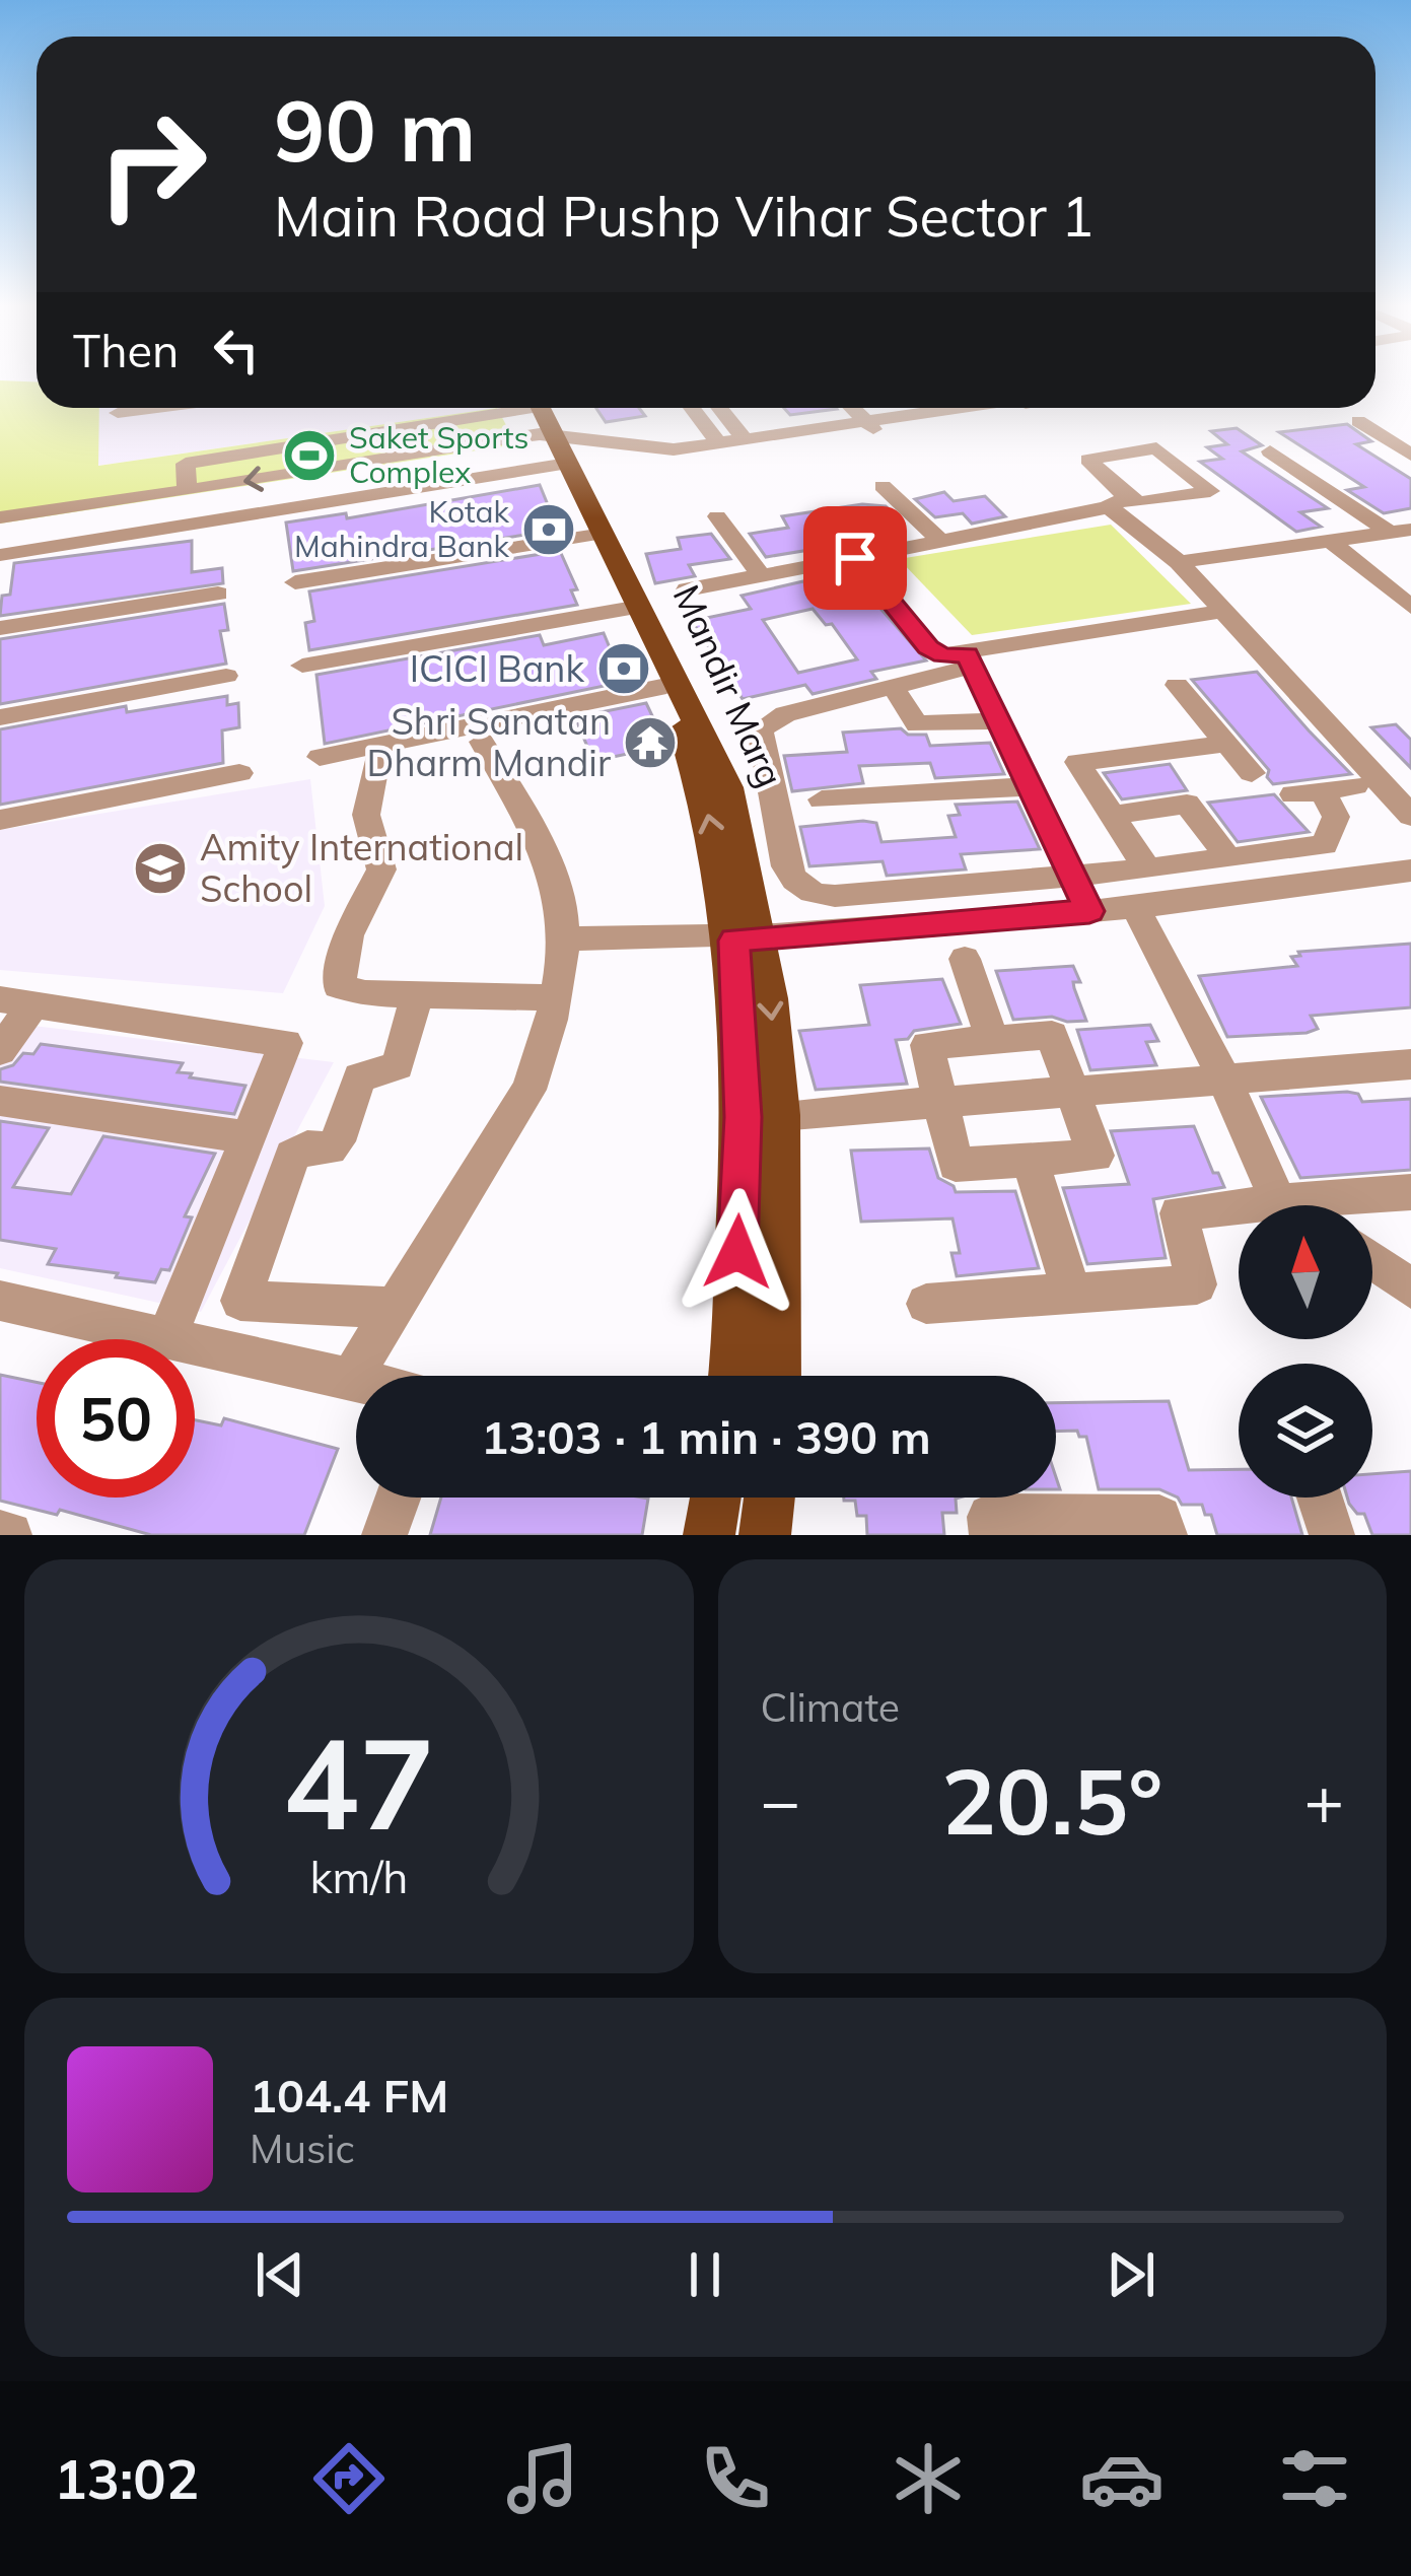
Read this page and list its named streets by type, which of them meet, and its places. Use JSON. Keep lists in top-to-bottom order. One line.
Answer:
{"streets":{"main road":["Mandir Marg"]},"places":{"sports":["Saket Sports Complex"],"bank":["Kotak Mahindra Bank","ICICI Bank"],"temple":["Shri Sanatan Dharm Mandir"],"school or university":["Amity International School"]},"north":"top","page":{"turn":["90 m","Main Road Pushp Vihar Sector 1"],"then":"Then","limit":"50","trip":"13:03 · 1 min · 390 m","tile":"Climate","heat":["−","20.5°","+"],"song":["104.4 FM","Music"],"tabs":"13:02","gauge":["47","km/h"]}}
